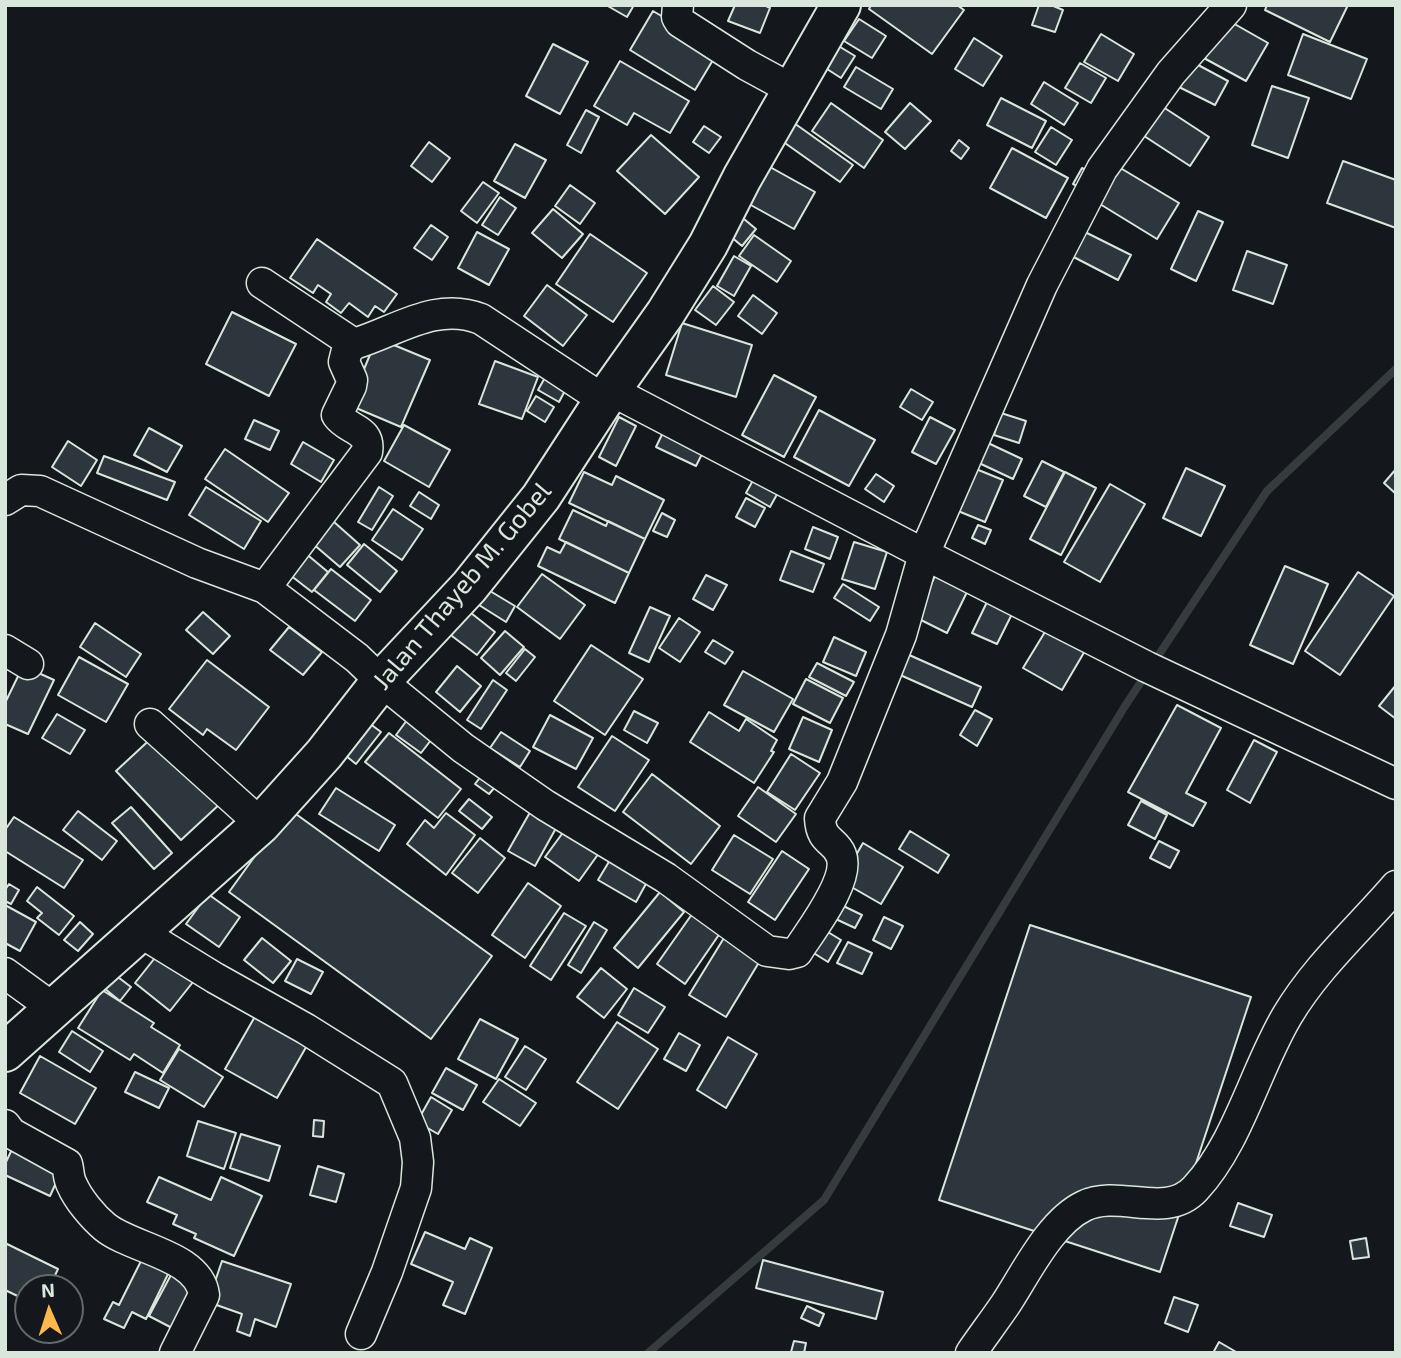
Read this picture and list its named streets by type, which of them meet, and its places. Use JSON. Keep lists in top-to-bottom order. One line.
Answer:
{"streets":{"main road":["Jalan Thayeb M. Gobel"]},"north":"top"}
